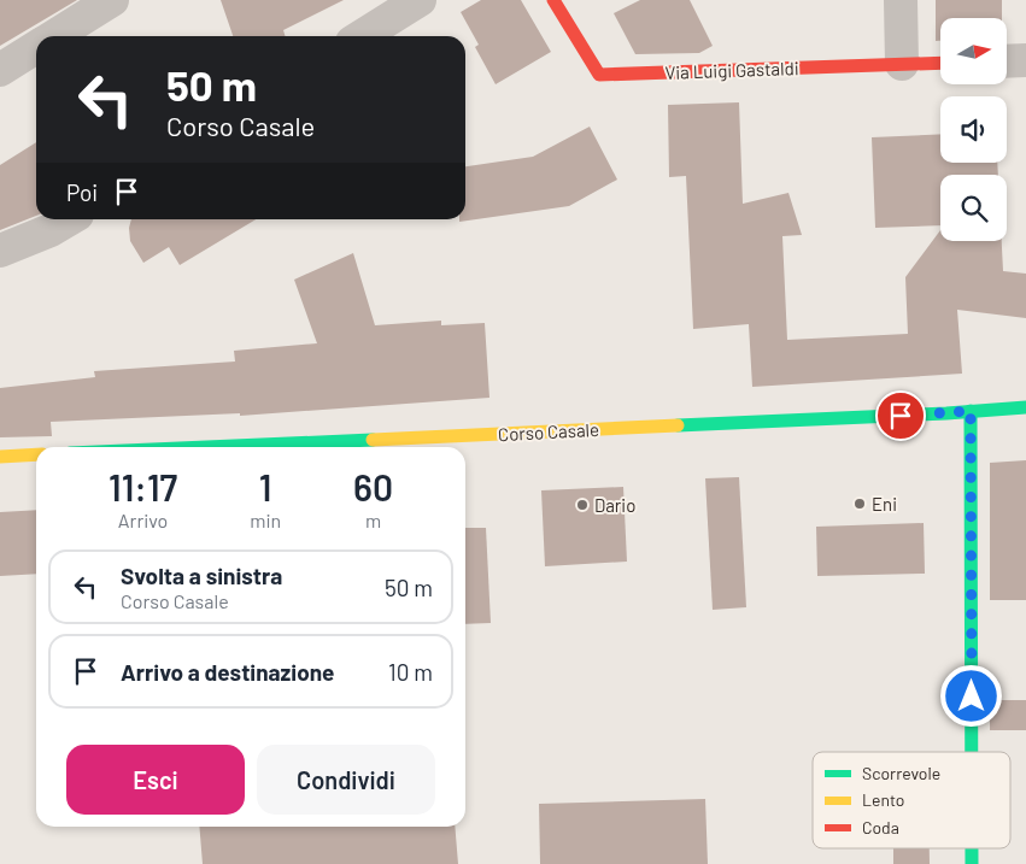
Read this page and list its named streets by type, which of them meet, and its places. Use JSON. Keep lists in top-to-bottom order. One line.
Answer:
{"streets":{"street":["Via Luigi Gastaldi","Corso Casale"]},"places":["Eni","Dario"],"legend":["Scorrevole","Lento","Coda"],"north":"right","page":{"turn":["50 m","Corso Casale"],"then":"Poi","eta":["11:17","Arrivo","1","min","60","m"],"list":[{"name":"Svolta a sinistra","note":"Corso Casale","value":"50 m"},{"name":"Arrivo a destinazione","value":"10 m"}],"buttons":["Esci","Condividi"]}}
